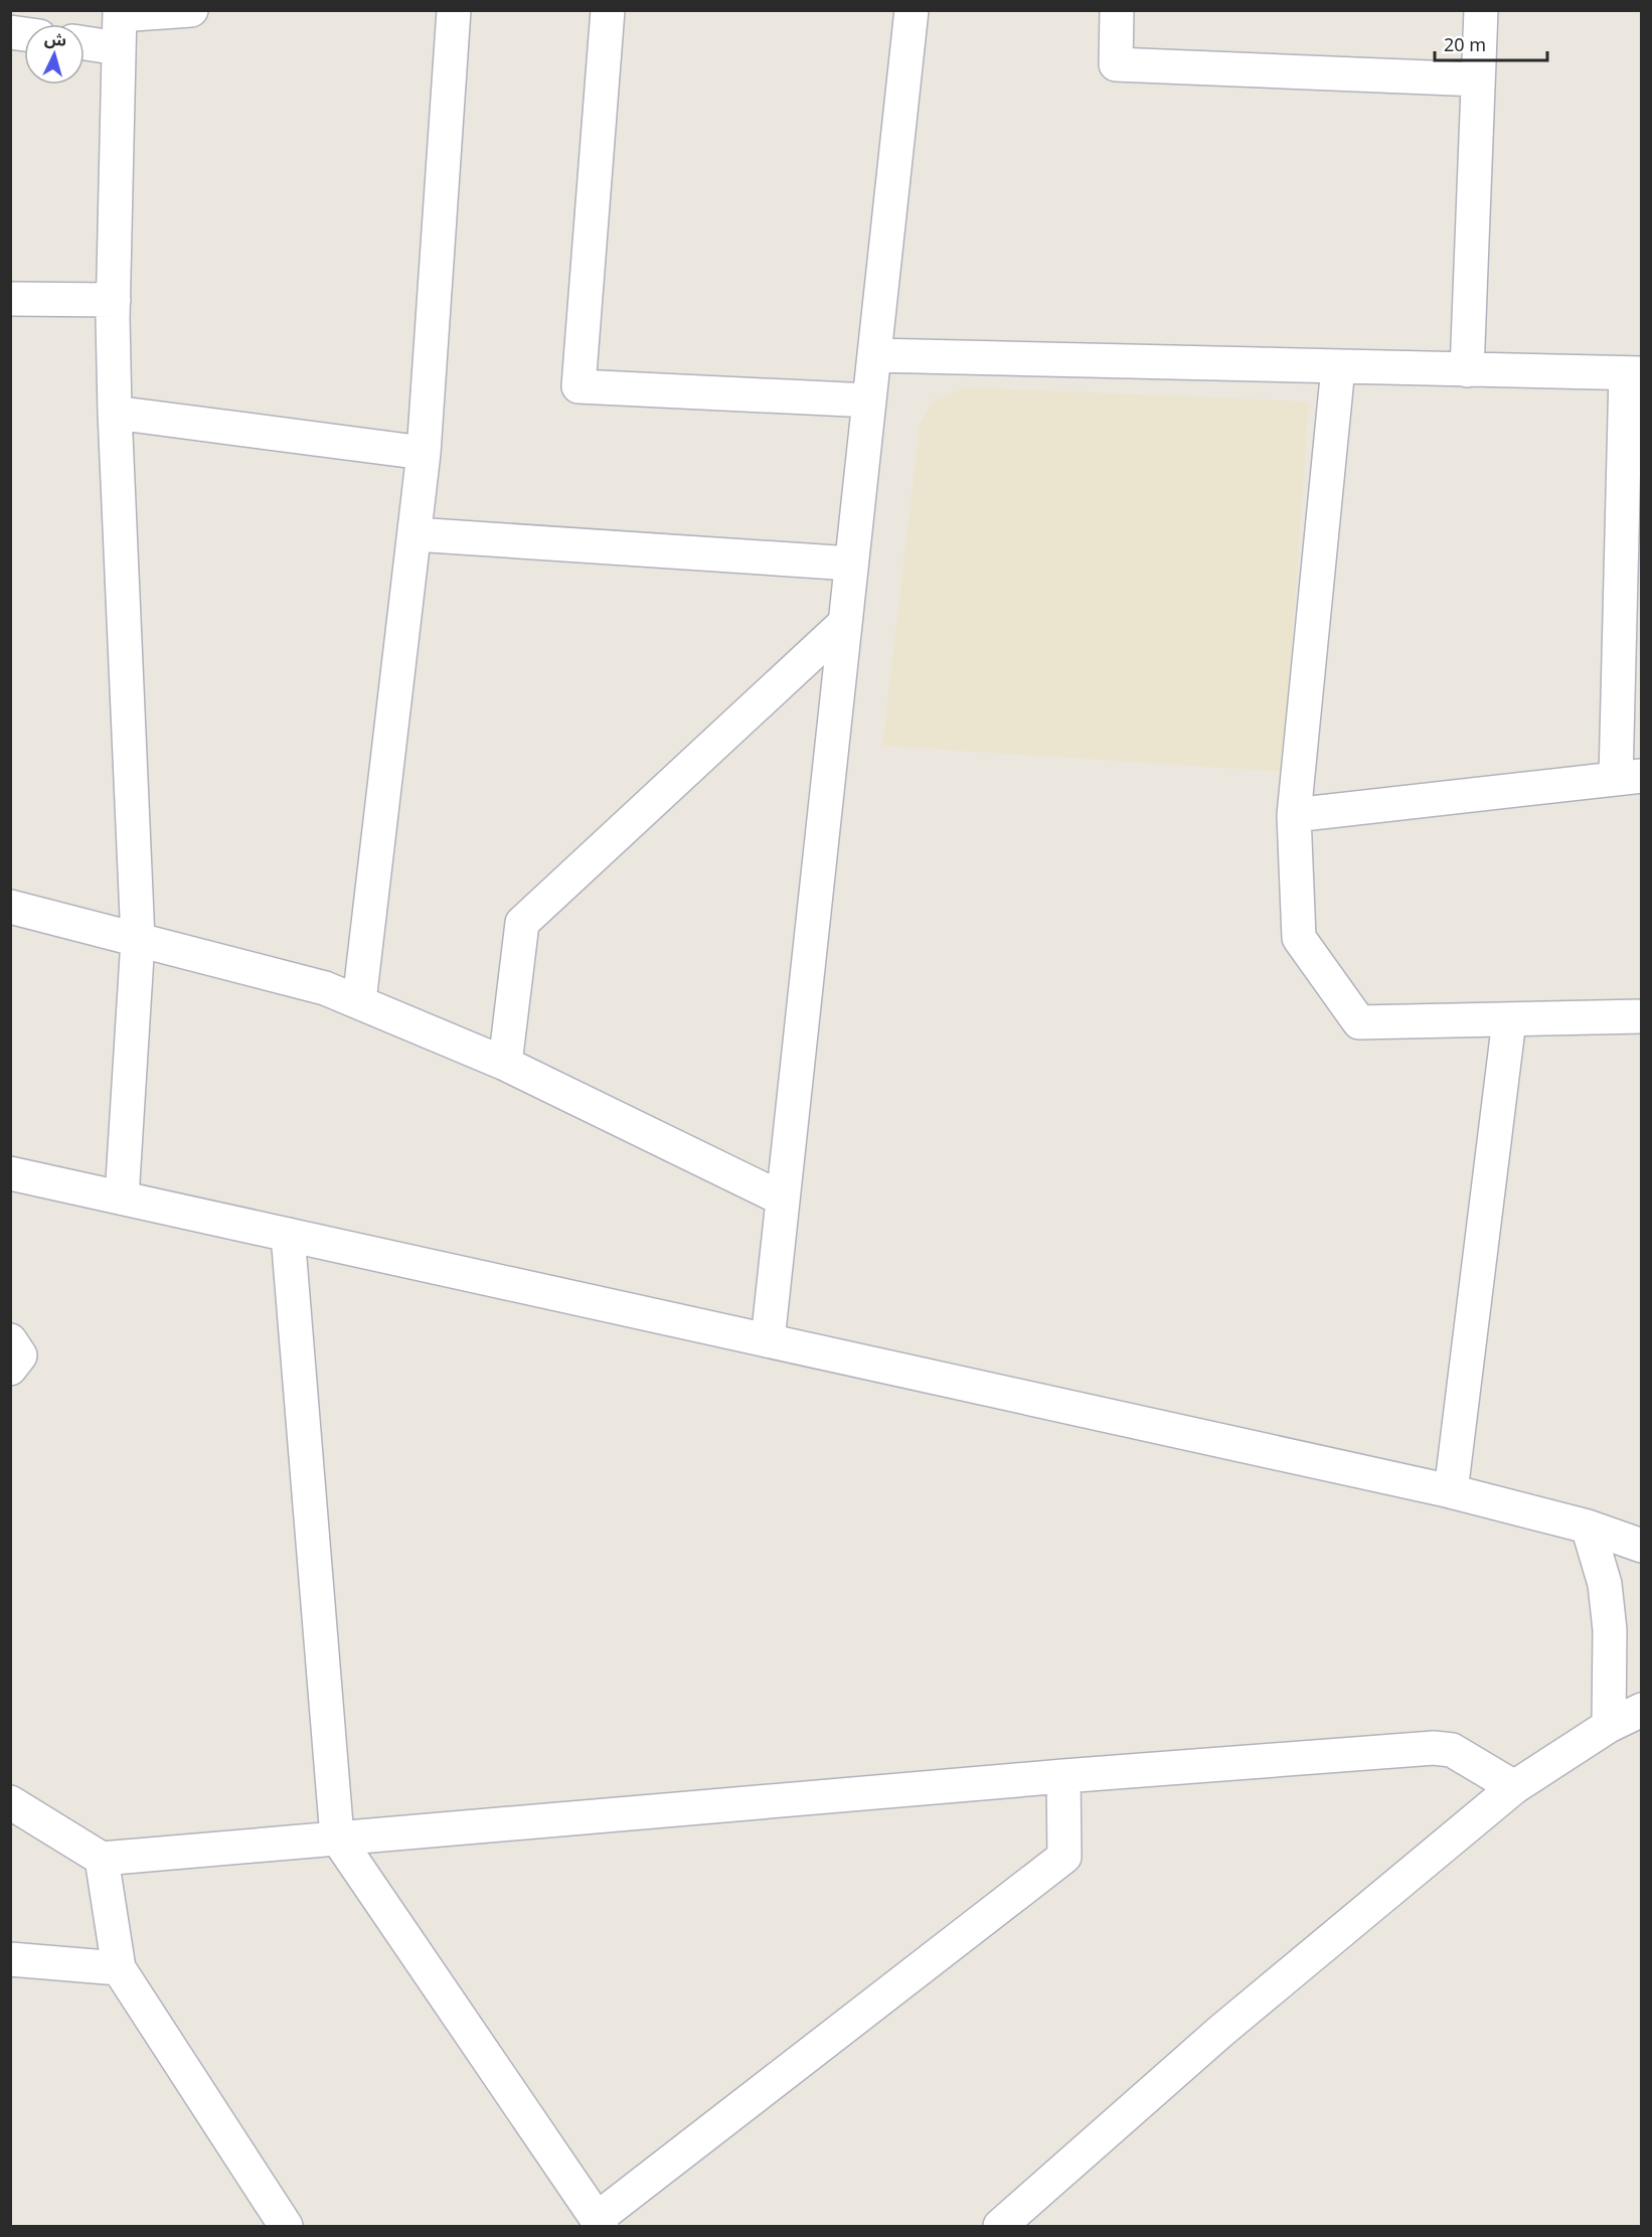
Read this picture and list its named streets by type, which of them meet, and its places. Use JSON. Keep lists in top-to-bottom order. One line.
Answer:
{"scale_bar":"20 m","north":"top"}
